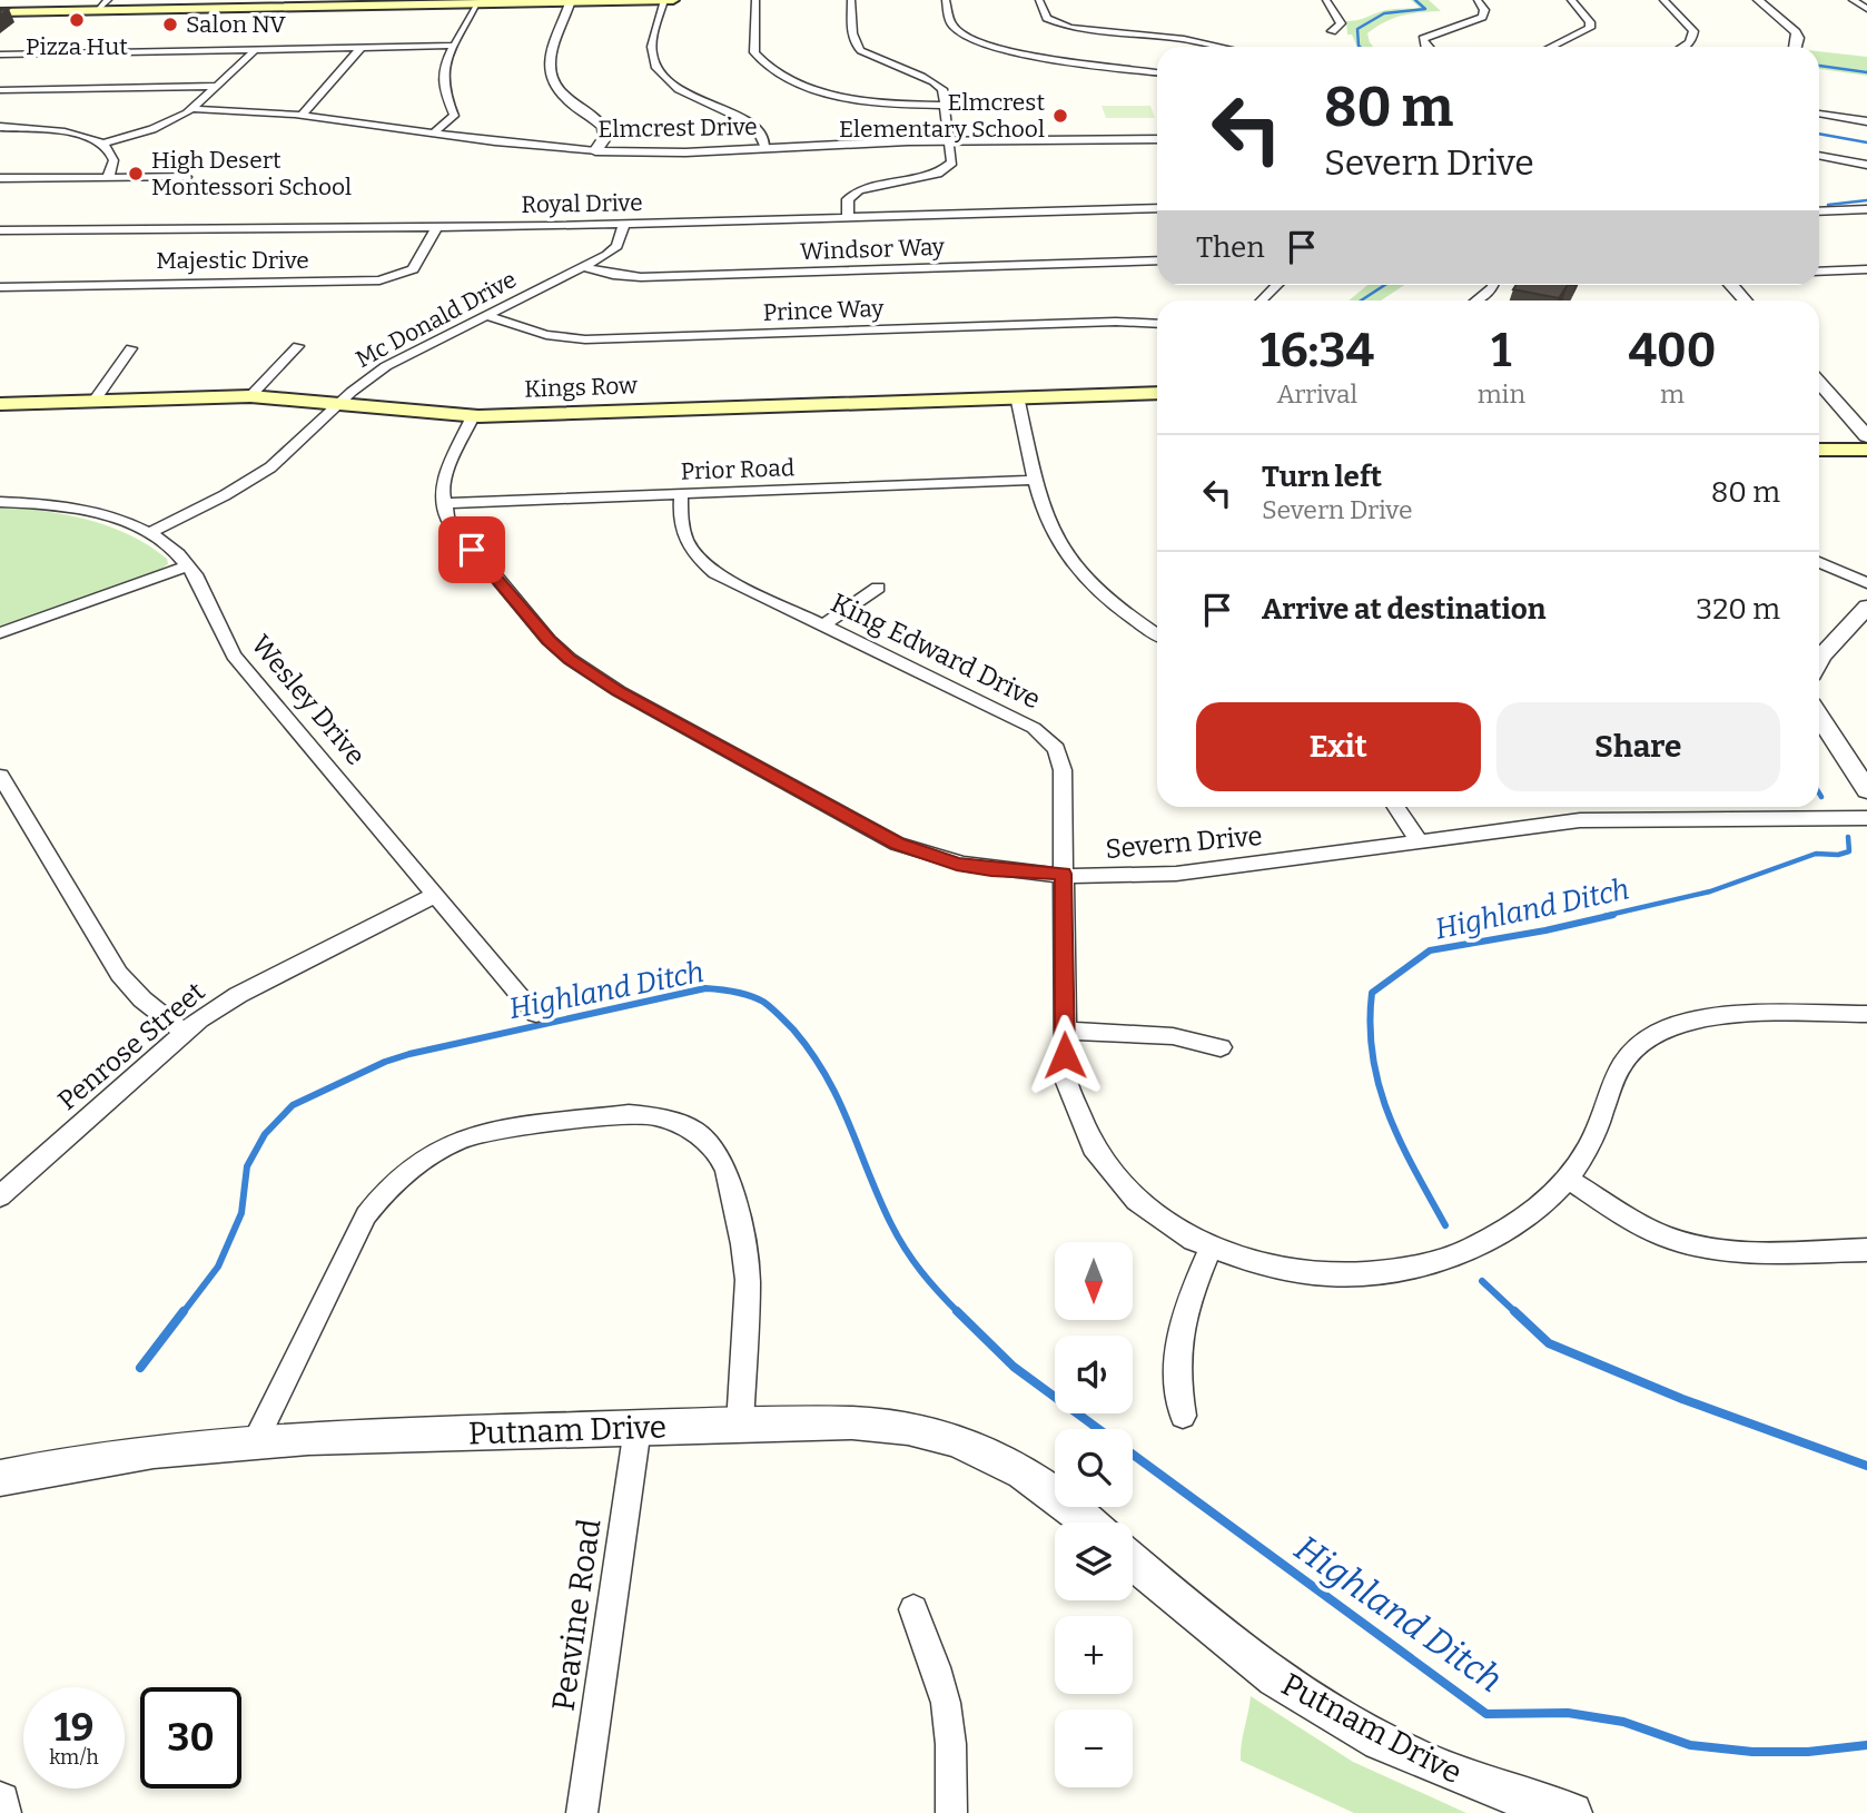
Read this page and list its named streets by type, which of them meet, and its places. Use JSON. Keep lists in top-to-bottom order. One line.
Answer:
{"streets":{"main road":["Kings Row"],"street":["Elmcrest Drive","Royal Drive","Windsor Way","Majestic Drive","Prince Way","Mc Donald Drive","Prior Road","King Edward Drive","Wesley Drive","Severn Drive","Penrose Street","Putnam Drive","Peavine Road"]},"crossings":[["Royal Drive","Majestic Drive"],["Royal Drive","Mc Donald Drive"],["Windsor Way","Mc Donald Drive"],["Prince Way","Mc Donald Drive"],["Mc Donald Drive","Kings Row"],["Mc Donald Drive","Wesley Drive"],["Prior Road","King Edward Drive"],["Prior Road","Severn Drive"],["King Edward Drive","Severn Drive"],["Wesley Drive","Penrose Street"],["Putnam Drive","Peavine Road"]],"water":["Highland Ditch"],"places":["Pizza Hut","Salon NV","Elmcrest Elementary School","High Desert Montessori School"],"north":"bottom","page":{"turn":["80 m","Severn Drive"],"then":"Then","eta":["16:34","Arrival","1","min","400","m"],"list":[{"name":"Turn left","note":"Severn Drive","value":"80 m"},{"name":"Arrive at destination","value":"320 m"}],"buttons":["Exit","Share"],"map_buttons":["+","−"],"speed":"19 km/h","limit":"30"}}
